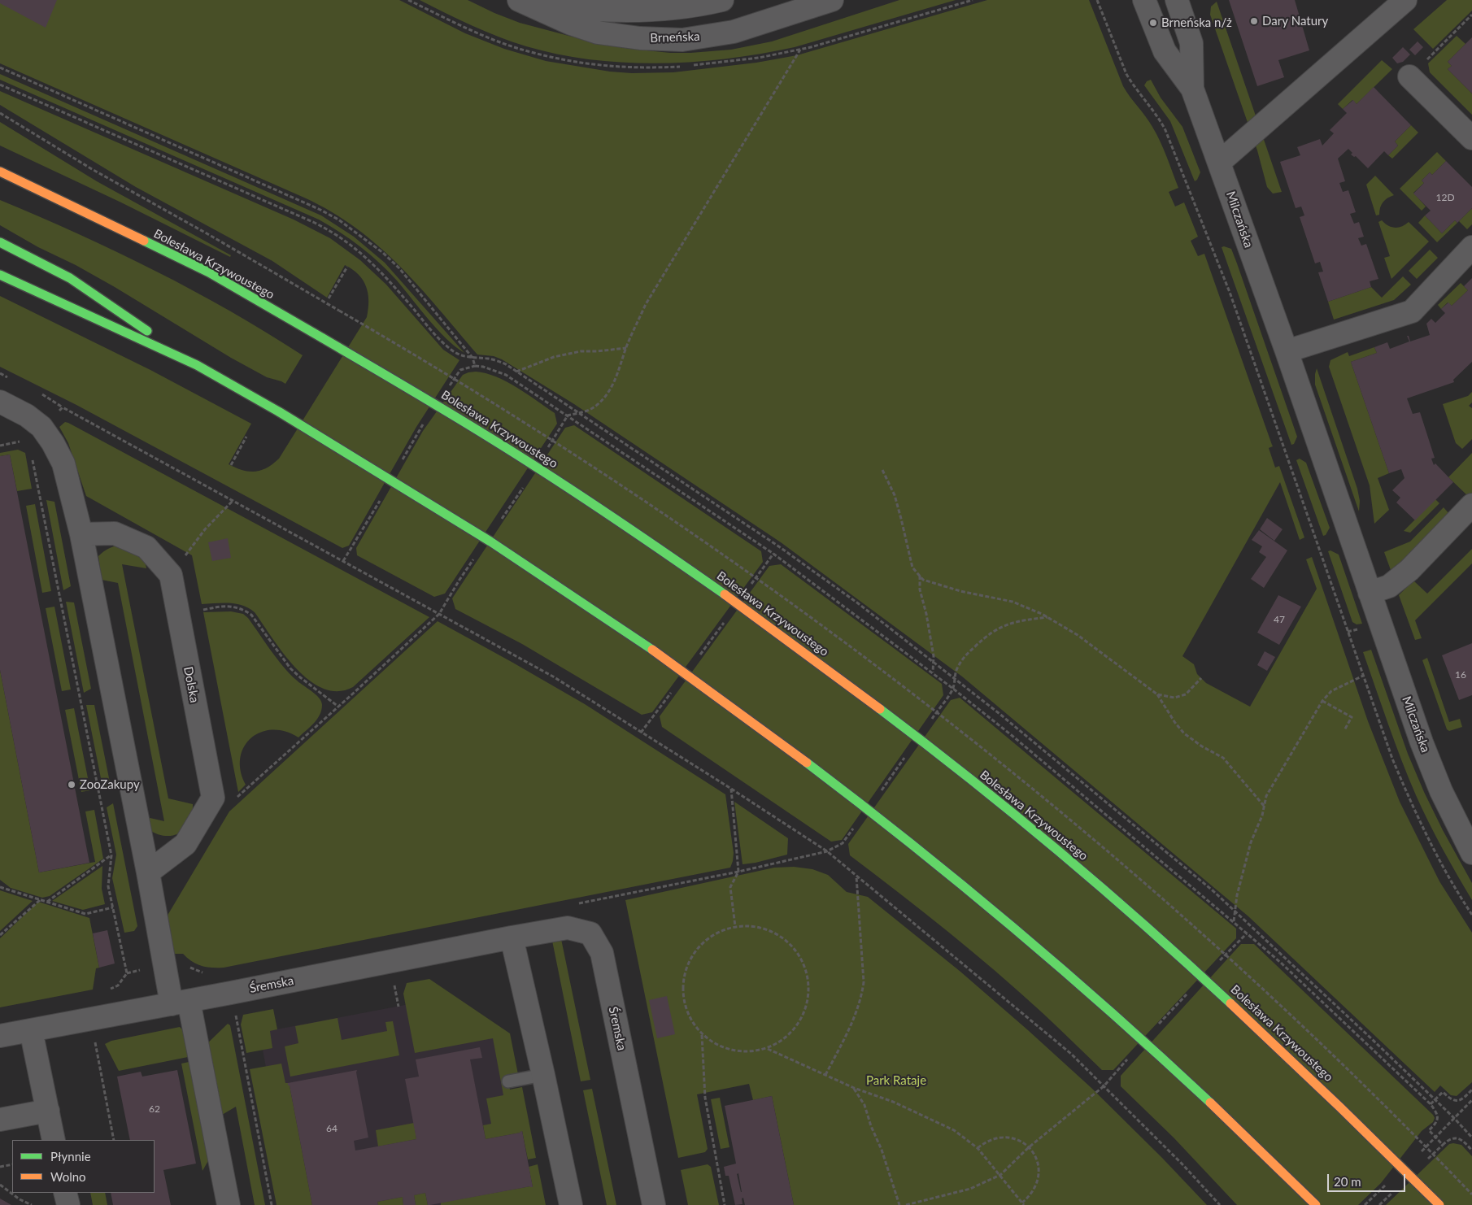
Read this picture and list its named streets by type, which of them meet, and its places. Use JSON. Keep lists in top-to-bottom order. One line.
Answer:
{"streets":{"main road":["Bolesława Krzywoustego"],"street":["Brneńska","Milczańska","Dolska","Śremska"]},"parks":["Park Rataje"],"places":["Dary Natury","Brneńska n/ż","ZooZakupy"],"house_numbers":["12D","47","16","62","64"],"legend":["Płynnie","Wolno"],"scale_bar":"20 m"}
